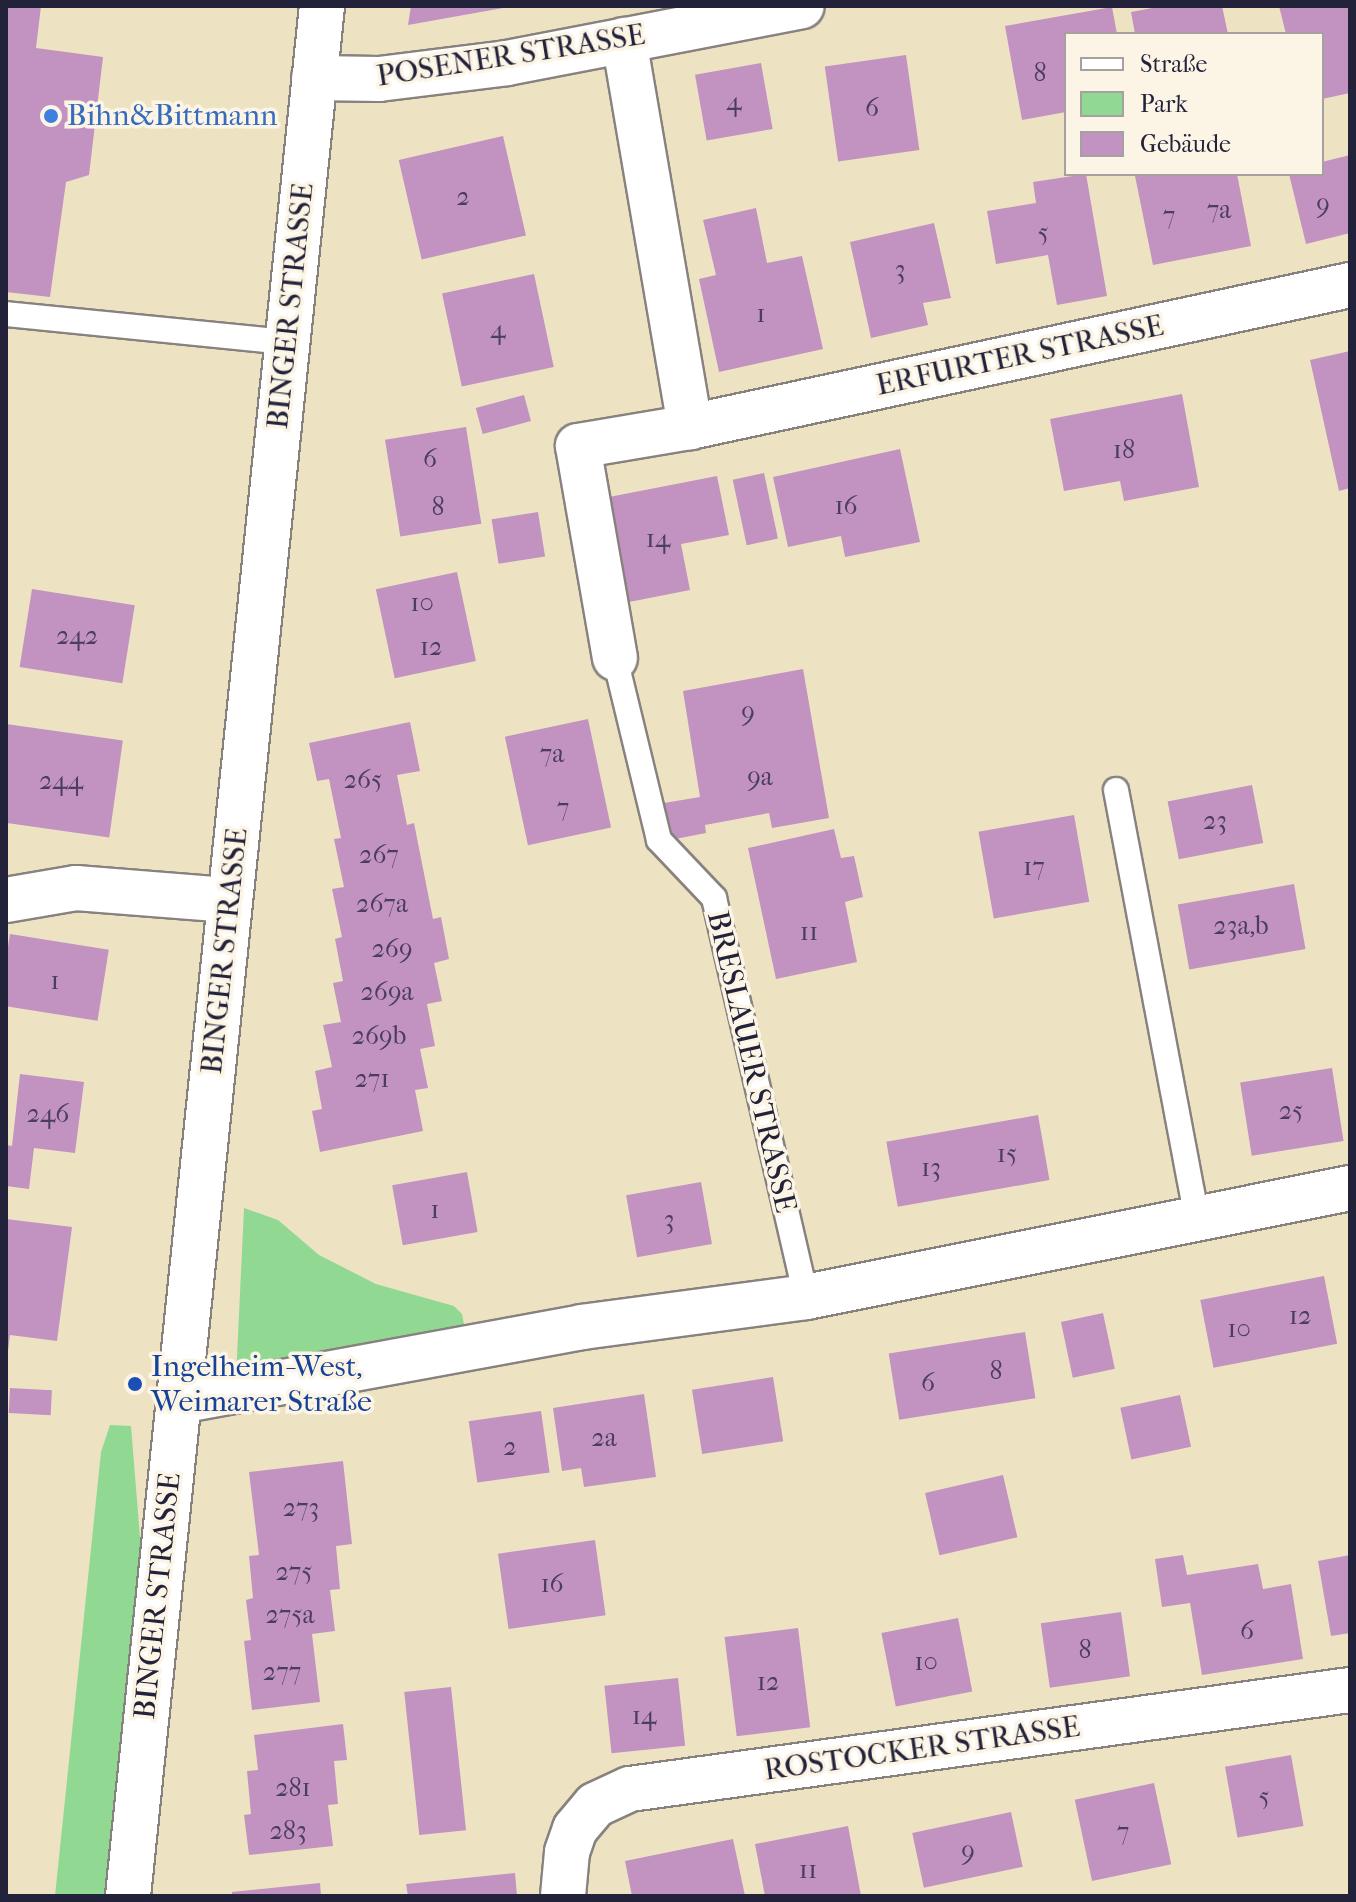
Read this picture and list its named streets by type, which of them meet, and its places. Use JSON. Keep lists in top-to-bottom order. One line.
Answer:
{"streets":{"street":["POSENER STRASSE","BINGER STRASSE","ERFURTER STRASSE","ROSTOCKER STRASSE"],"lane":["BRESLAUER STRASSE"]},"crossings":[["POSENER STRASSE","BINGER STRASSE"],["ERFURTER STRASSE","BRESLAUER STRASSE"]],"places":["Bihn&Bittmann","Ingelheim-West, Weimarer Straße"],"house_numbers":["8","4","6","2","9","7a","7","5","3","1","4","18","6","16","8","14","10","242","12","9","7a","9a","265","244","7","23","267","17","267a","23a,b","11","269","1","269a","269b","271","25","246","15","13","1","3","12","10","8","6","2a","2","273","275","16","275a","6","8","10","277","12","14","281","5","283","7","9","11"],"legend":["Straße","Park","Gebäude"]}
